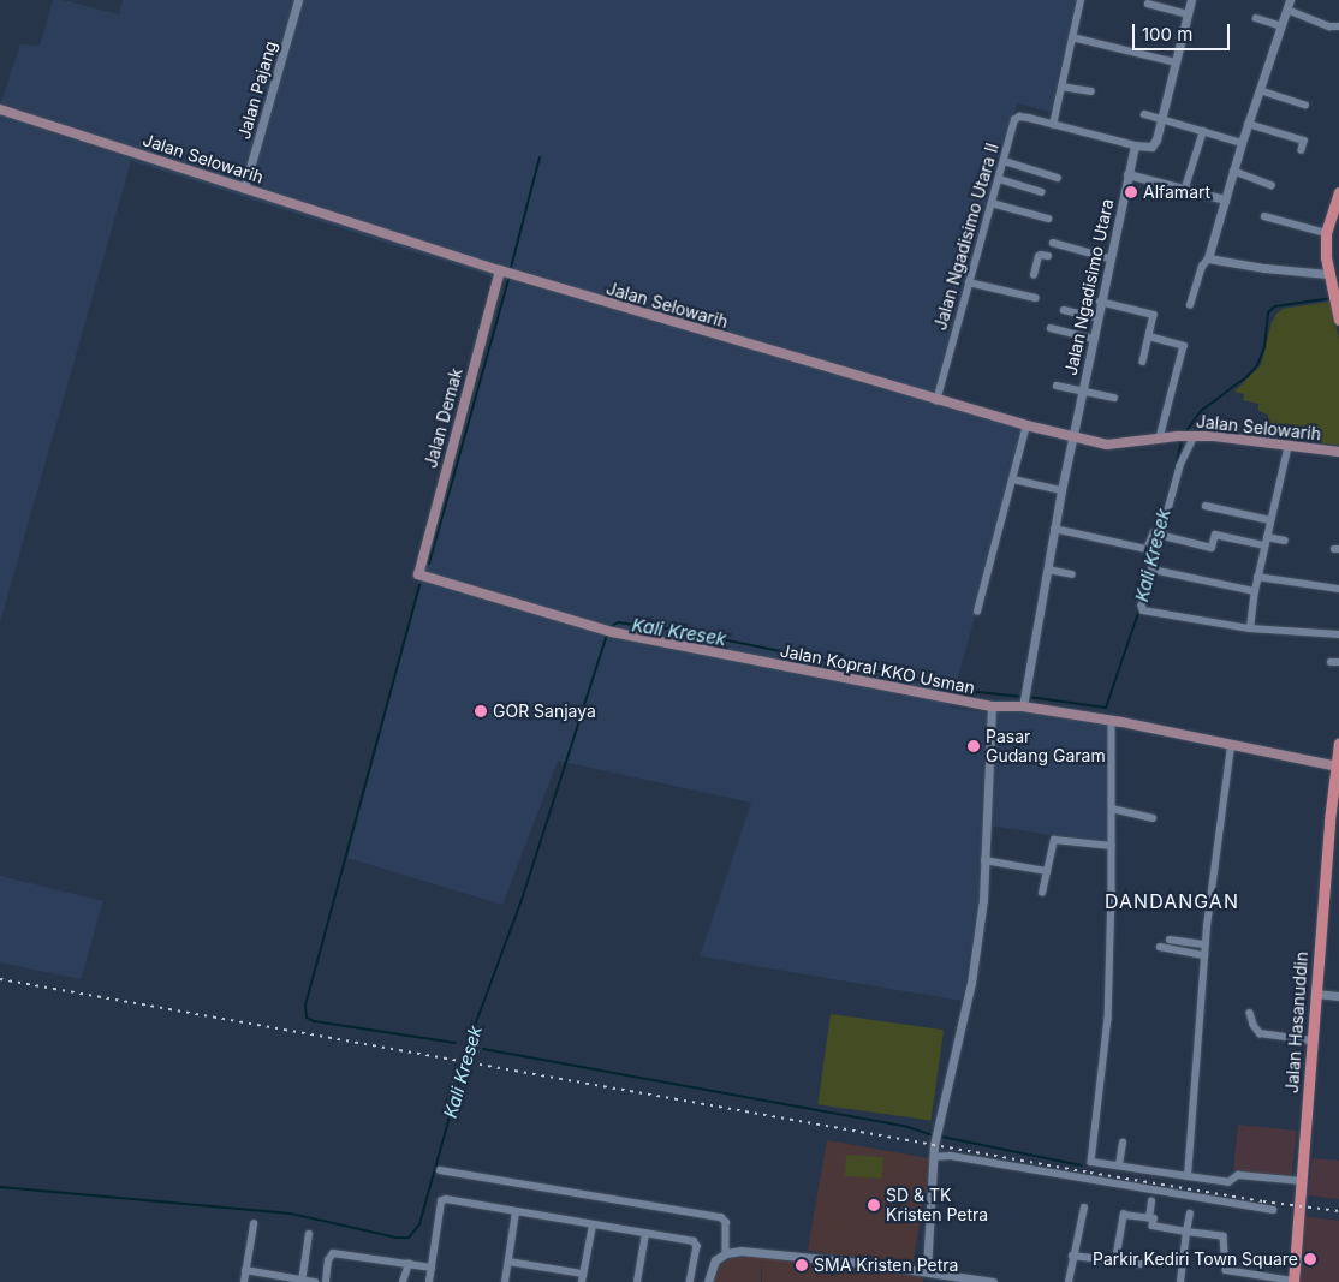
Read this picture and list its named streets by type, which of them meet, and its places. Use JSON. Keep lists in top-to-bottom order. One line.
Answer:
{"streets":{"main road":["Jalan Selowarih","Jalan Demak","Jalan Kopral KKO Usman","Jalan Hasanuddin"],"street":["Jalan Pajang","Jalan Ngadisimo Utara II","Jalan Ngadisimo Utara"]},"crossings":[["Jalan Pajang","Jalan Selowarih"],["Jalan Selowarih","Jalan Ngadisimo Utara II"],["Jalan Selowarih","Jalan Ngadisimo Utara"],["Jalan Selowarih","Jalan Demak"],["Jalan Ngadisimo Utara","Jalan Kopral KKO Usman"],["Jalan Demak","Jalan Kopral KKO Usman"],["Jalan Kopral KKO Usman","Jalan Hasanuddin"]],"districts":["DANDANGAN"],"water":["Kali Kresek"],"places":["Alfamart","GOR Sanjaya","Pasar Gudang Garam","SD & TK Kristen Petra","Parkir Kediri Town Square","SMA Kristen Petra"],"scale_bar":"100 m"}
